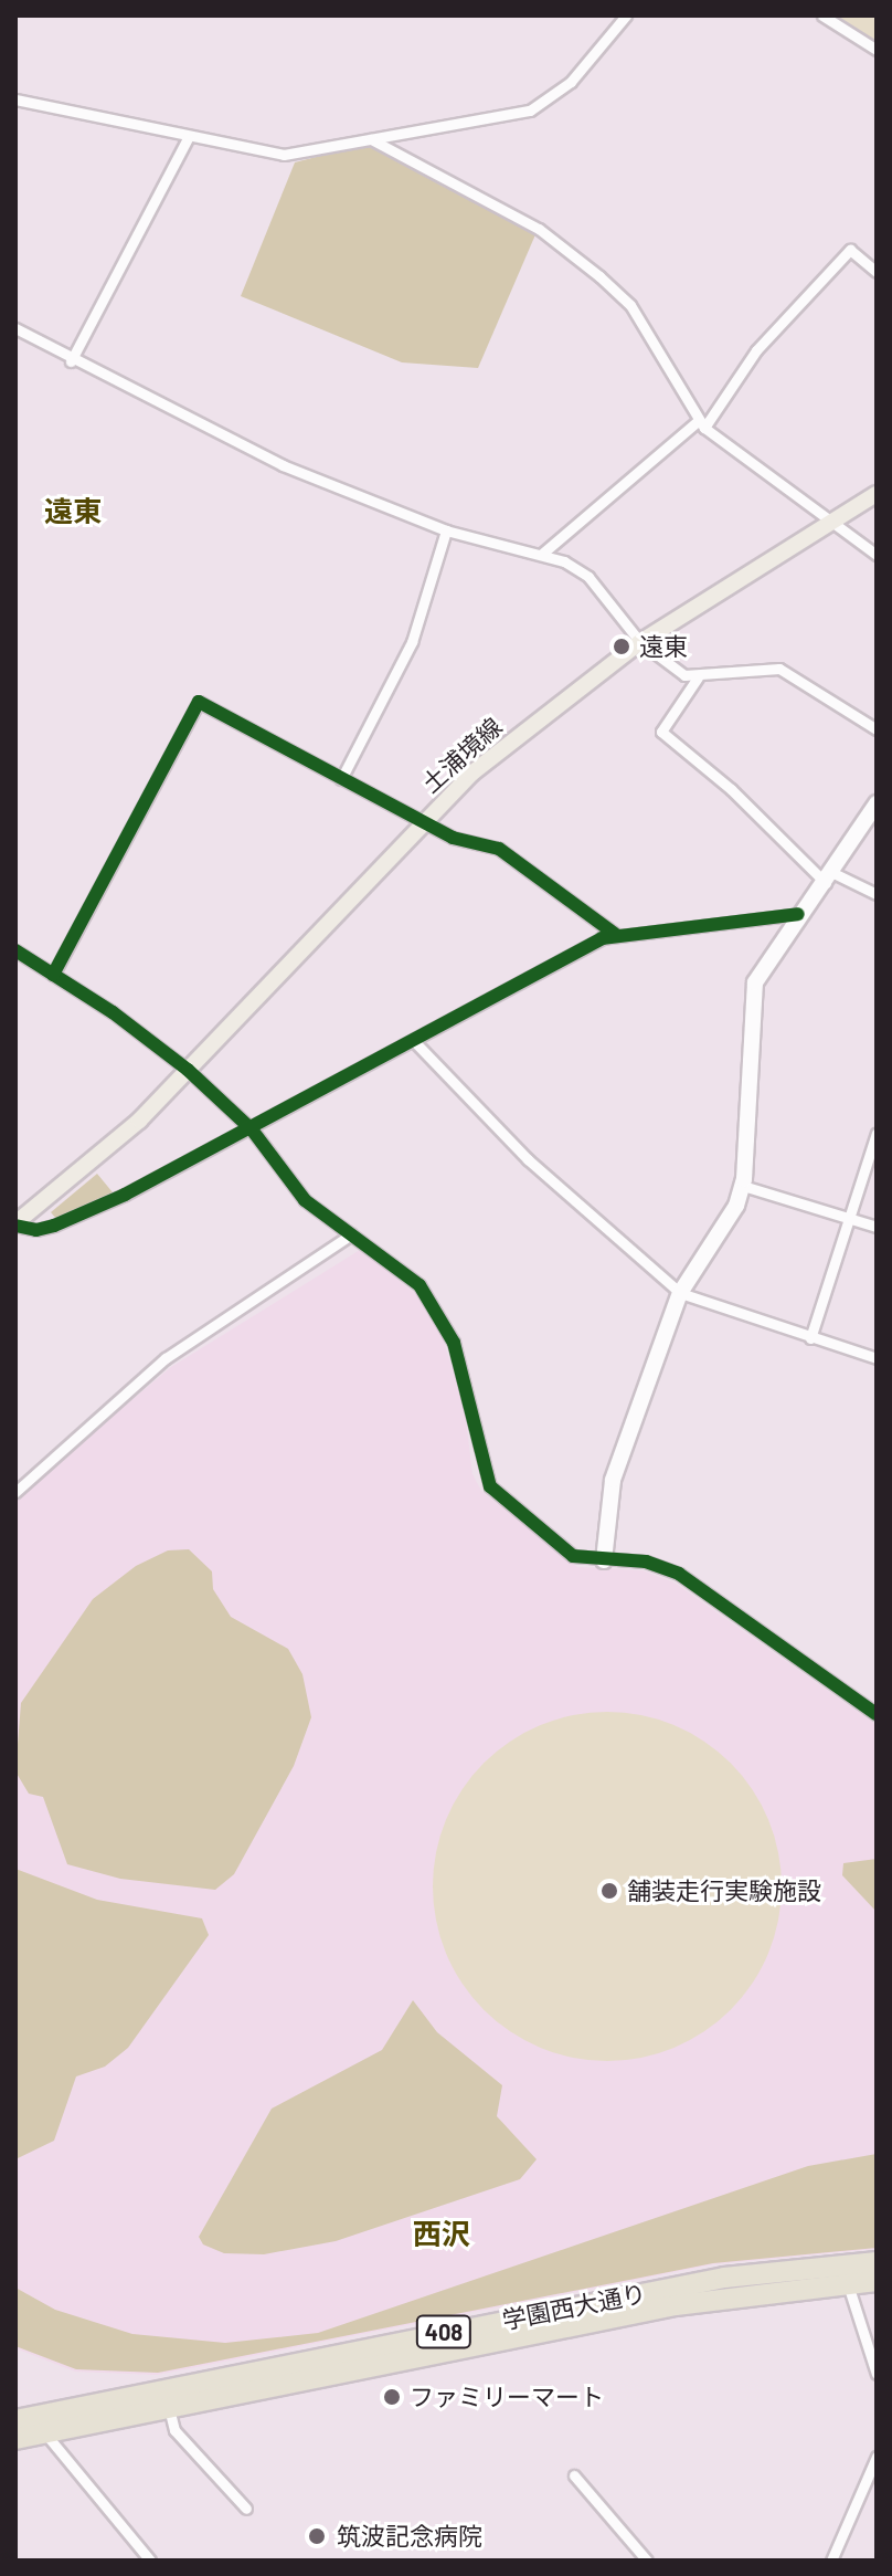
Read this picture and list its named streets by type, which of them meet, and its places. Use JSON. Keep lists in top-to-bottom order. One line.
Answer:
{"streets":{"highway":["学園西大通り","408"],"main road":["土浦境線"]},"districts":["遠東","西沢"],"places":["遠東","舗装走行実験施設","ファミリーマート","筑波記念病院"]}
